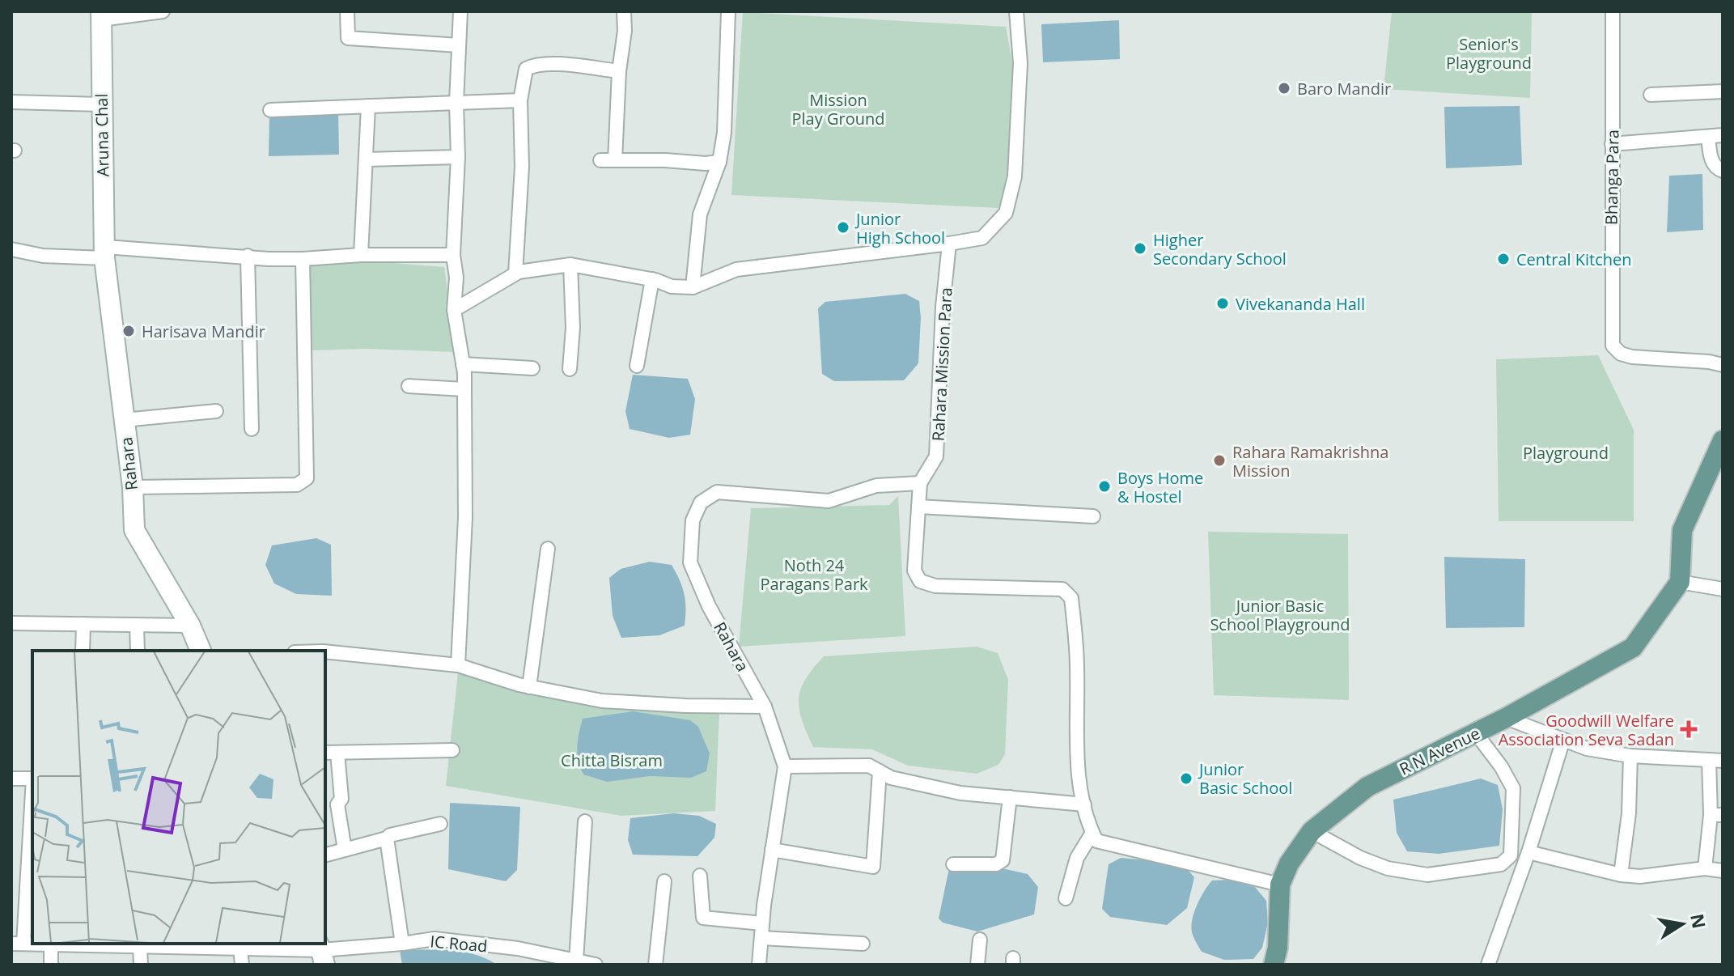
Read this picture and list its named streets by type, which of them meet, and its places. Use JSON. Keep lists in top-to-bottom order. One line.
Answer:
{"streets":{"main road":["R N Avenue"],"street":["Aruna Chal","Bhanga Para","Rahara Mission Para","Rahara","IC Road"]},"crossings":[["Aruna Chal","Rahara"],["Rahara Mission Para","Rahara"]],"parks":["Senior's Playground","Mission Play Ground","Playground","Noth 24 Paragans Park","Junior Basic School Playground","Chitta Bisram"],"places":{"other":["Baro Mandir","Junior High School","Higher Secondary School","Central Kitchen","Vivekananda Hall","Harisava Mandir","Rahara Ramakrishna Mission","Boys Home & Hostel","Junior Basic School"],"health":["Goodwill Welfare Association Seva Sadan"]},"north":"right"}
